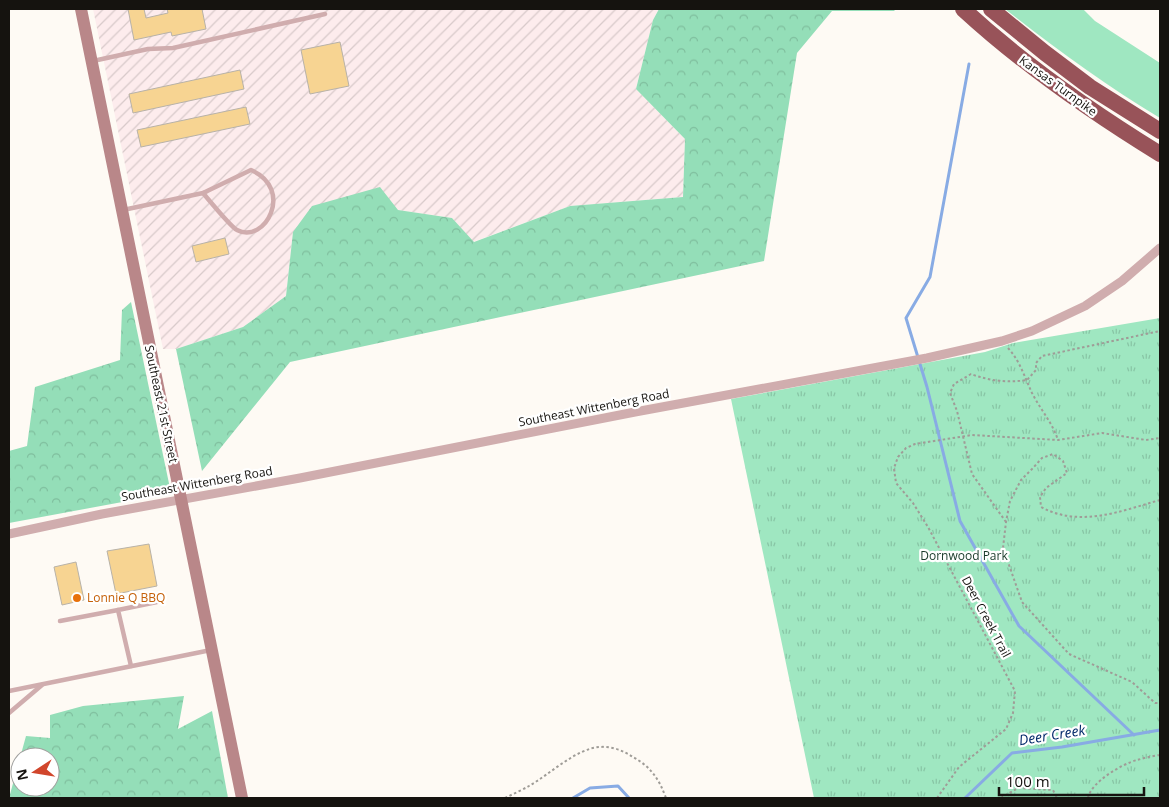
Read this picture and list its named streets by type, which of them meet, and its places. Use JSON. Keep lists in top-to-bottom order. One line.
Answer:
{"streets":{"highway":["Kansas Turnpike"],"street":["Southeast 21st Street","Southeast Wittenberg Road"],"path":["Deer Creek Trail"]},"crossings":[["Southeast 21st Street","Southeast Wittenberg Road"]],"water":["Deer Creek"],"parks":["Dornwood Park"],"places":["Lonnie Q BBQ"],"scale_bar":"100 m","north":"left"}
